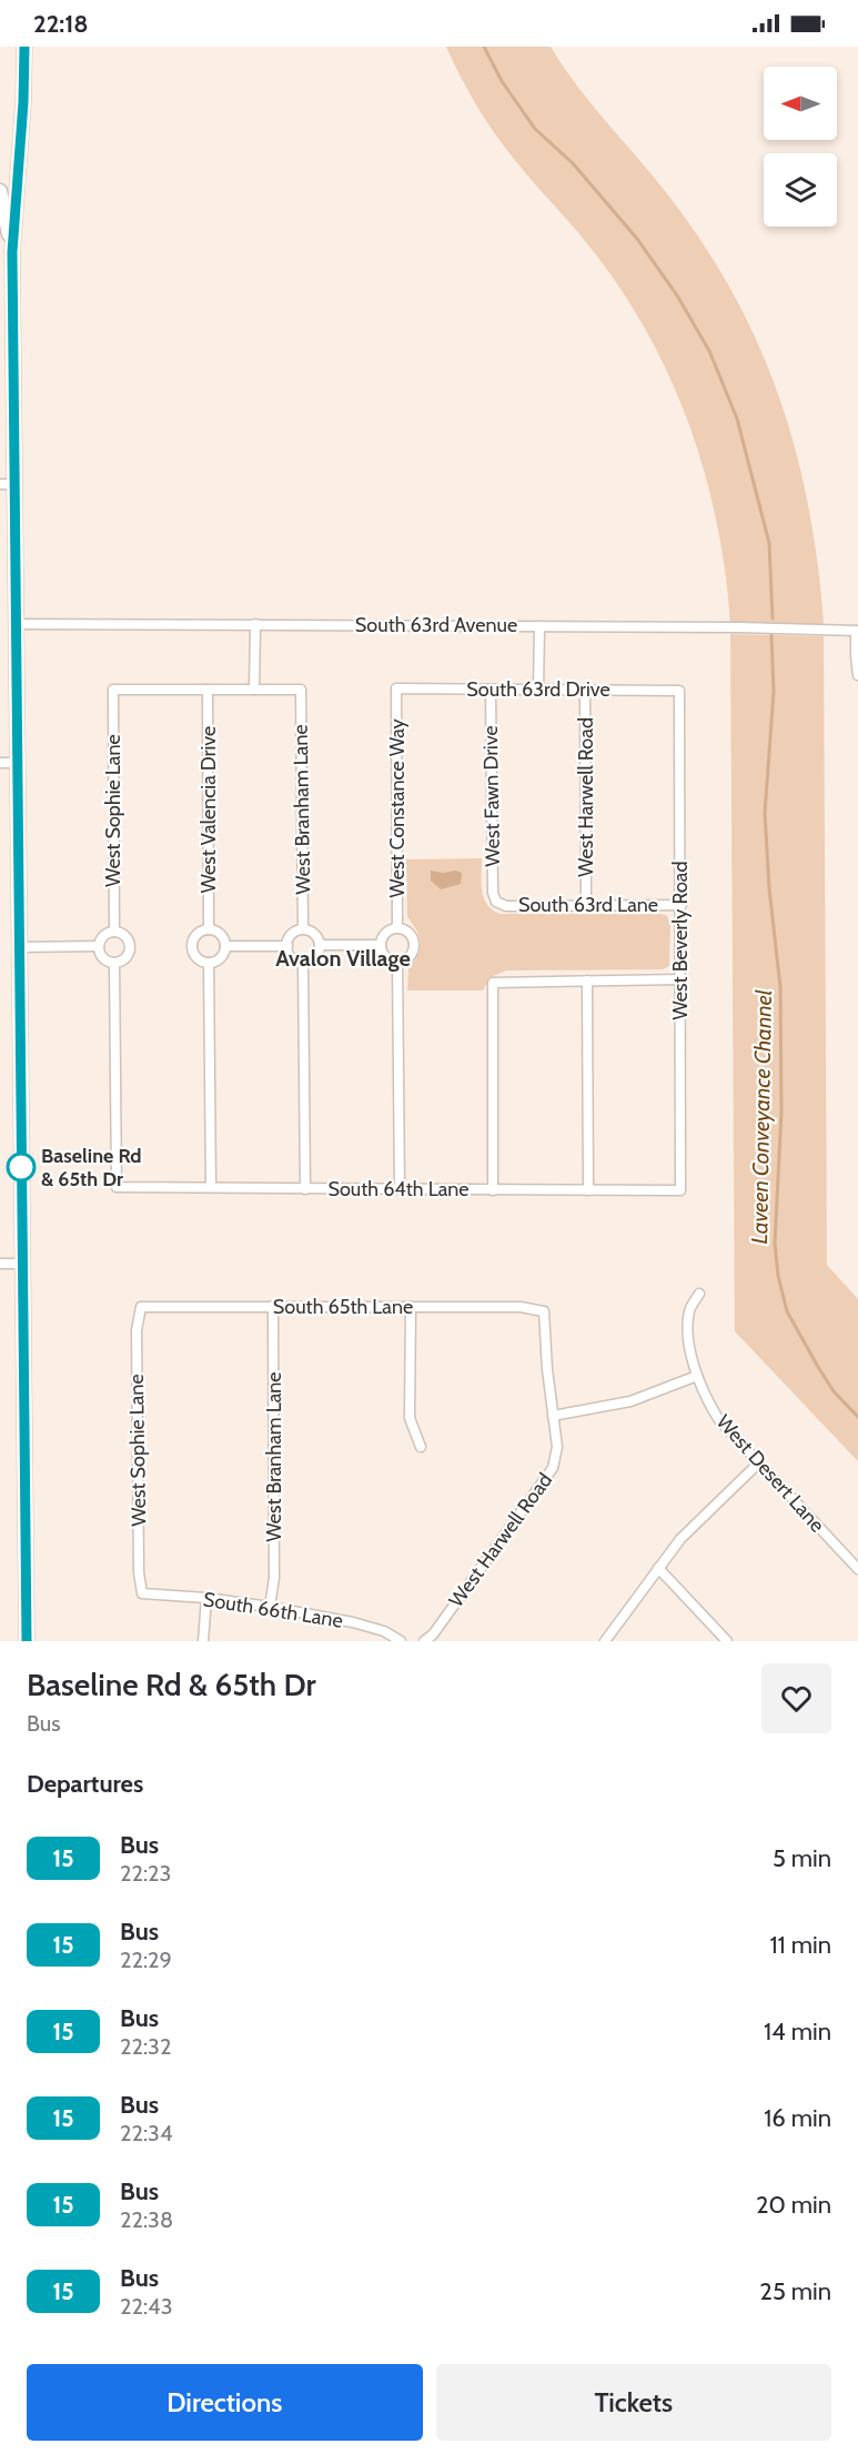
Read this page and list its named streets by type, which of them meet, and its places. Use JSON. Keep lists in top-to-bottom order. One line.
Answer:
{"streets":{"street":["South 63rd Avenue","South 63rd Drive","West Fawn Drive","West Harwell Road","West Constance Way","West Valencia Drive","West Branham Lane","West Sophie Lane","South 63rd Lane","West Beverly Road","South 64th Lane","South 65th Lane","West Desert Lane","South 66th Lane"]},"crossings":[["South 63rd Drive","West Fawn Drive"],["South 63rd Drive","West Harwell Road"],["South 63rd Drive","West Constance Way"],["South 63rd Drive","West Beverly Road"],["West Fawn Drive","South 63rd Lane"],["West Harwell Road","South 63rd Lane"],["West Harwell Road","South 65th Lane"],["West Constance Way","South 64th Lane"],["West Valencia Drive","West Sophie Lane"],["West Valencia Drive","South 64th Lane"],["West Branham Lane","South 65th Lane"],["West Branham Lane","South 66th Lane"],["West Sophie Lane","South 64th Lane"],["West Sophie Lane","South 65th Lane"],["West Sophie Lane","South 66th Lane"],["South 63rd Lane","West Beverly Road"],["West Beverly Road","South 64th Lane"]],"districts":["Avalon Village"],"water":["Laveen Conveyance Channel"],"places":["Baseline Rd & 65th Dr"],"lines":["bus line 15"],"north":"left","page":{"status":"22:18","heading":[["Baseline Rd & 65th Dr","Bus"],"Departures"],"list":[{"mark":"15","name":"Bus","note":"22:23","value":"5 min"},{"mark":"15","name":"Bus","note":"22:29","value":"11 min"},{"mark":"15","name":"Bus","note":"22:32","value":"14 min"},{"mark":"15","name":"Bus","note":"22:34","value":"16 min"},{"mark":"15","name":"Bus","note":"22:38","value":"20 min"},{"mark":"15","name":"Bus","note":"22:43","value":"25 min"}],"buttons":["Directions","Tickets"]}}
